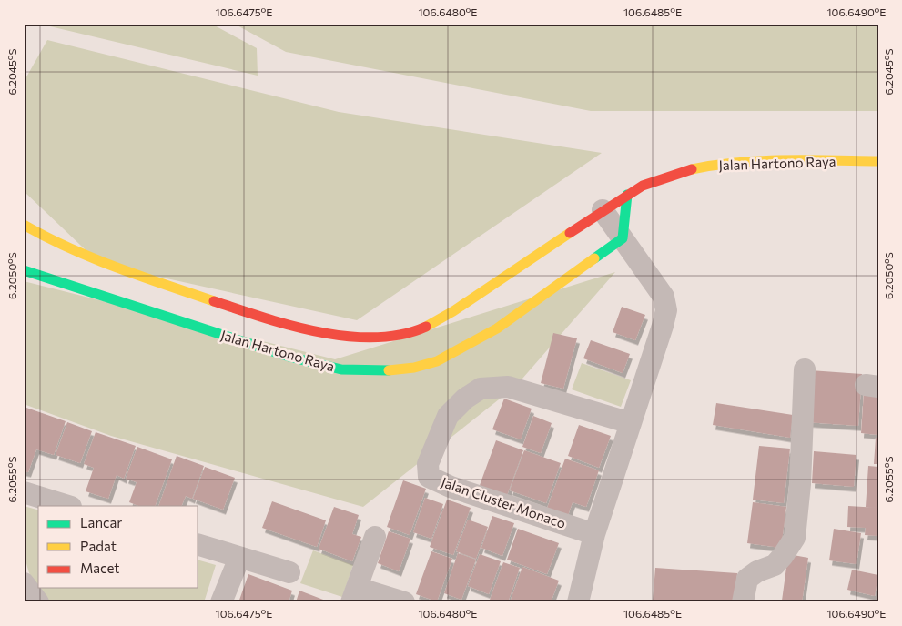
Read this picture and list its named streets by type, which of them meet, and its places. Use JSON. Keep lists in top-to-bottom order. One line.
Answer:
{"streets":{"street":["Jalan Hartono Raya","Jalan Cluster Monaco"]},"legend":["Lancar","Padat","Macet"],"coordinates":["106.6475°E","106.6480°E","106.6485°E","106.6490°E","6.2045°S","6.2050°S","6.2055°S"]}
